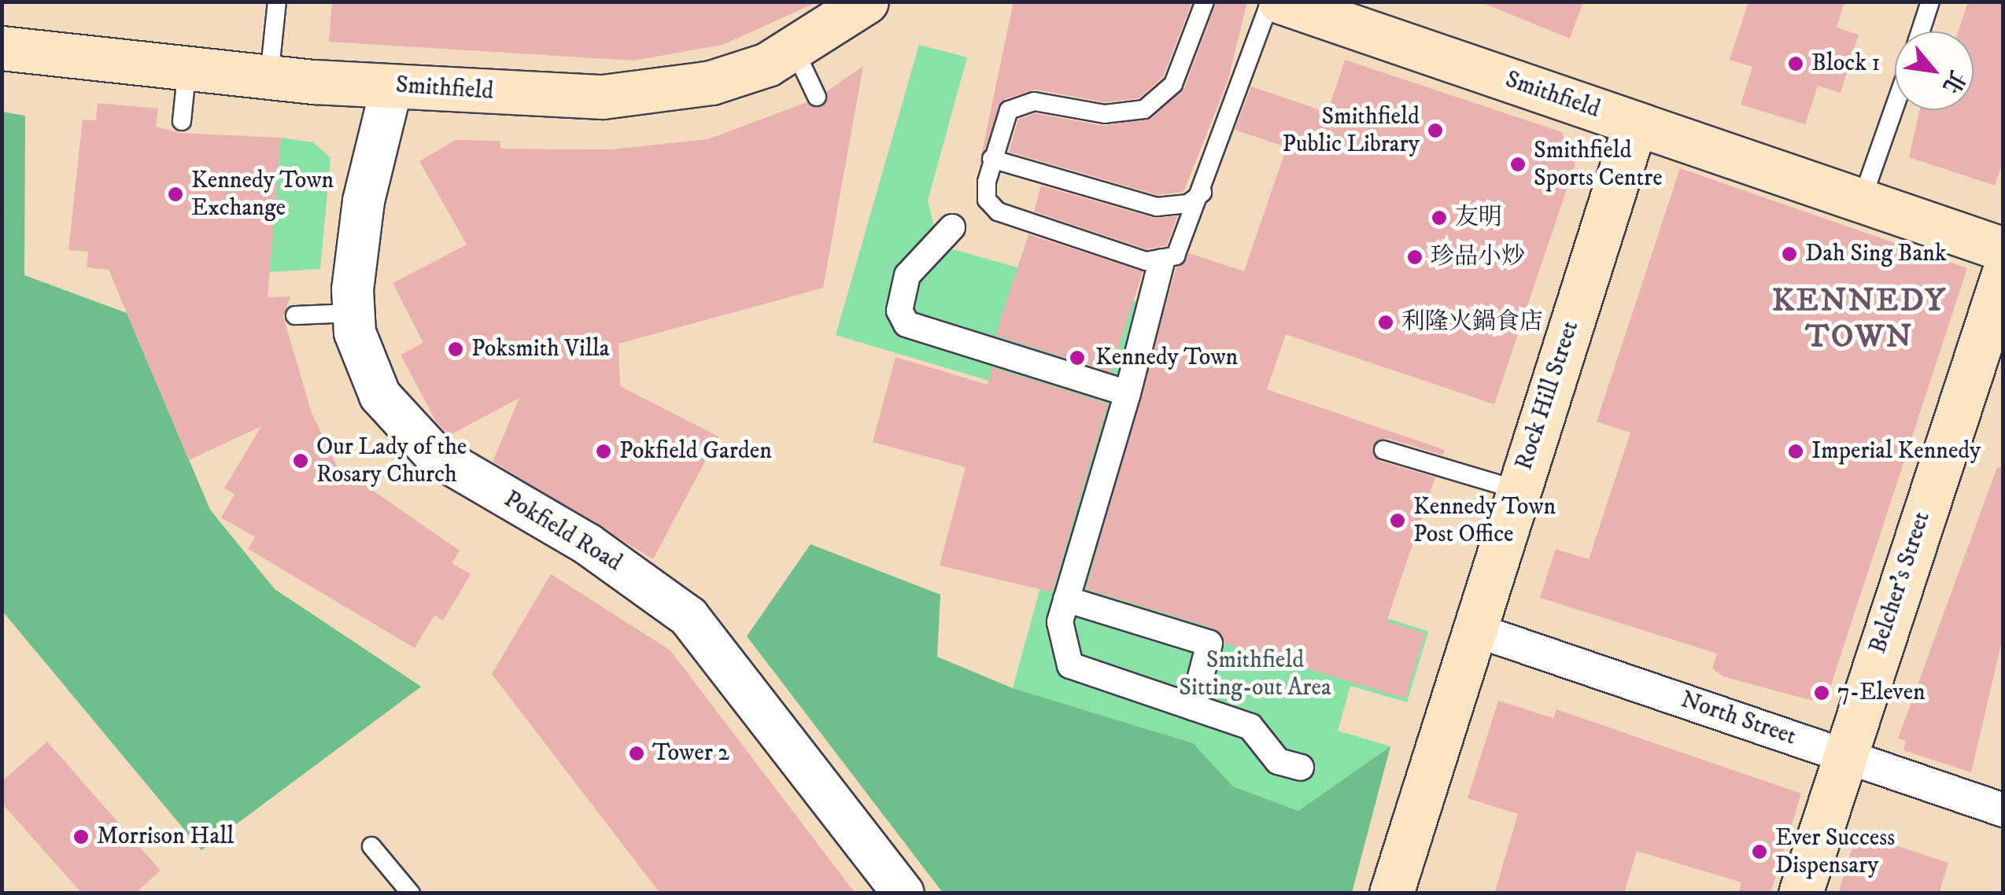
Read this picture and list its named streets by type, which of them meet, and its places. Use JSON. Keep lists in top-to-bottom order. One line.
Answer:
{"streets":{"main road":["Smithfield","Rock Hill Street","Belcher's Street"],"street":["Pokfield Road","North Street"]},"crossings":[["Smithfield","Rock Hill Street"],["Smithfield","Pokfield Road"],["Rock Hill Street","North Street"],["Belcher's Street","North Street"]],"districts":["KENNEDY TOWN"],"parks":["Smithfield Sitting-out Area"],"places":["Block 1","Smithfield Public Library","Smithfield Sports Centre","Kennedy Town Exchange","友明","Dah Sing Bank","珍品小炒","利隆火鍋食店","Poksmith Villa","Kennedy Town","Pokfield Garden","Imperial Kennedy","Our Lady of the Rosary Church","Kennedy Town Post Office","7-Eleven","Tower 2","Morrison Hall","Ever Success Dispensary"],"north":"bottom right"}
